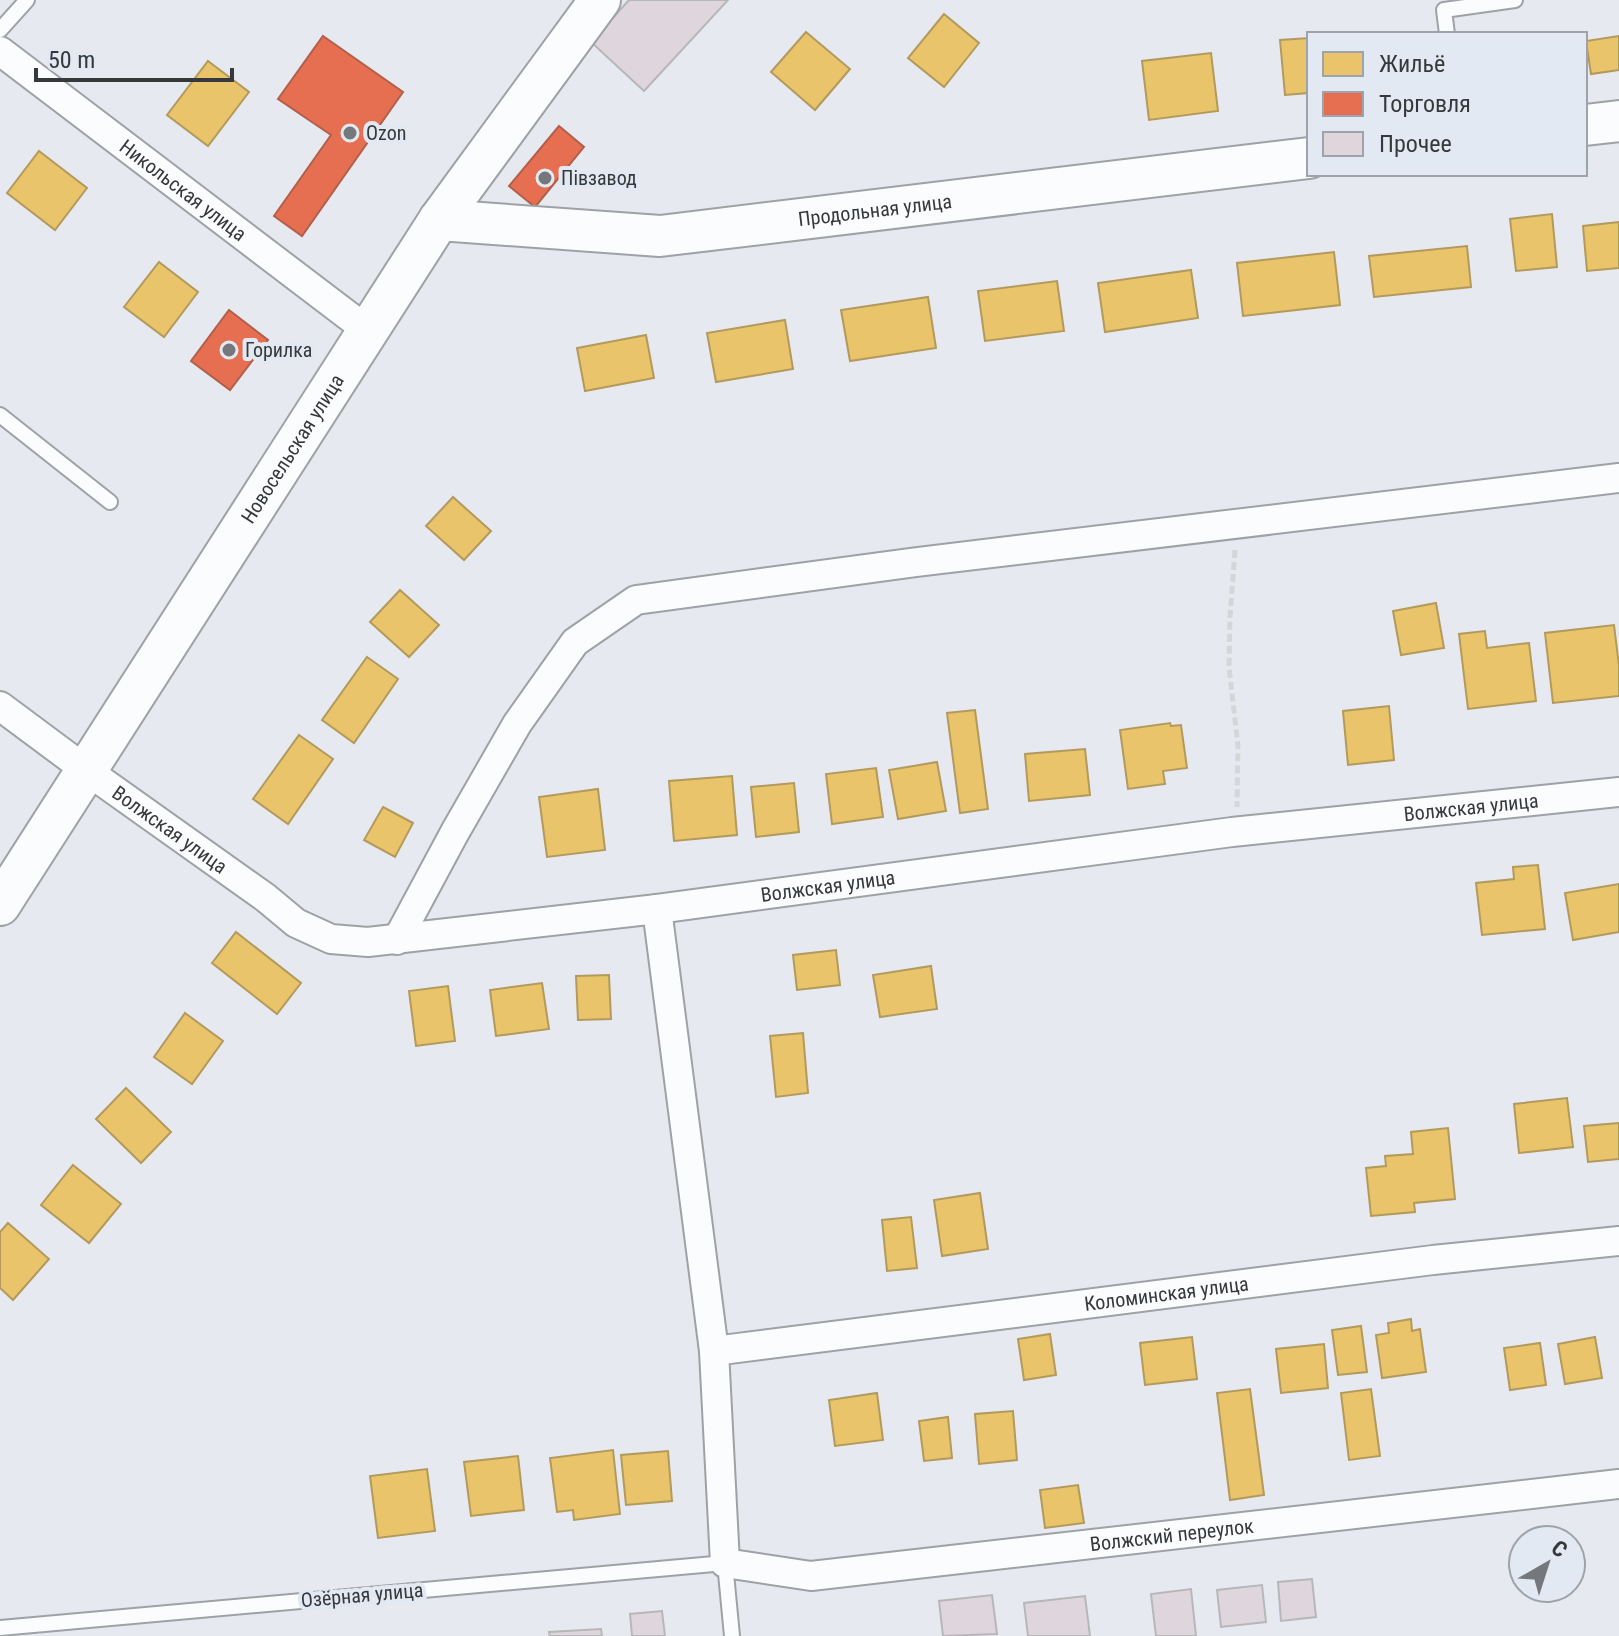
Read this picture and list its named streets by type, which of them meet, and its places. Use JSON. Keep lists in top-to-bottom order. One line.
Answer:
{"streets":{"street":["Никольская улица","Продольная улица","Новосельская улица","Волжская улица","Коломинская улица","Волжский переулок"],"lane":["Озёрная улица"]},"crossings":[["Никольская улица","Новосельская улица"],["Продольная улица","Новосельская улица"],["Новосельская улица","Волжская улица"],["Волжский переулок","Озёрная улица"]],"places":["Ozon","Пiвзавод","Горилка"],"legend":["Жильё","Торговля","Прочее"],"scale_bar":"50 m","north":"top right"}
